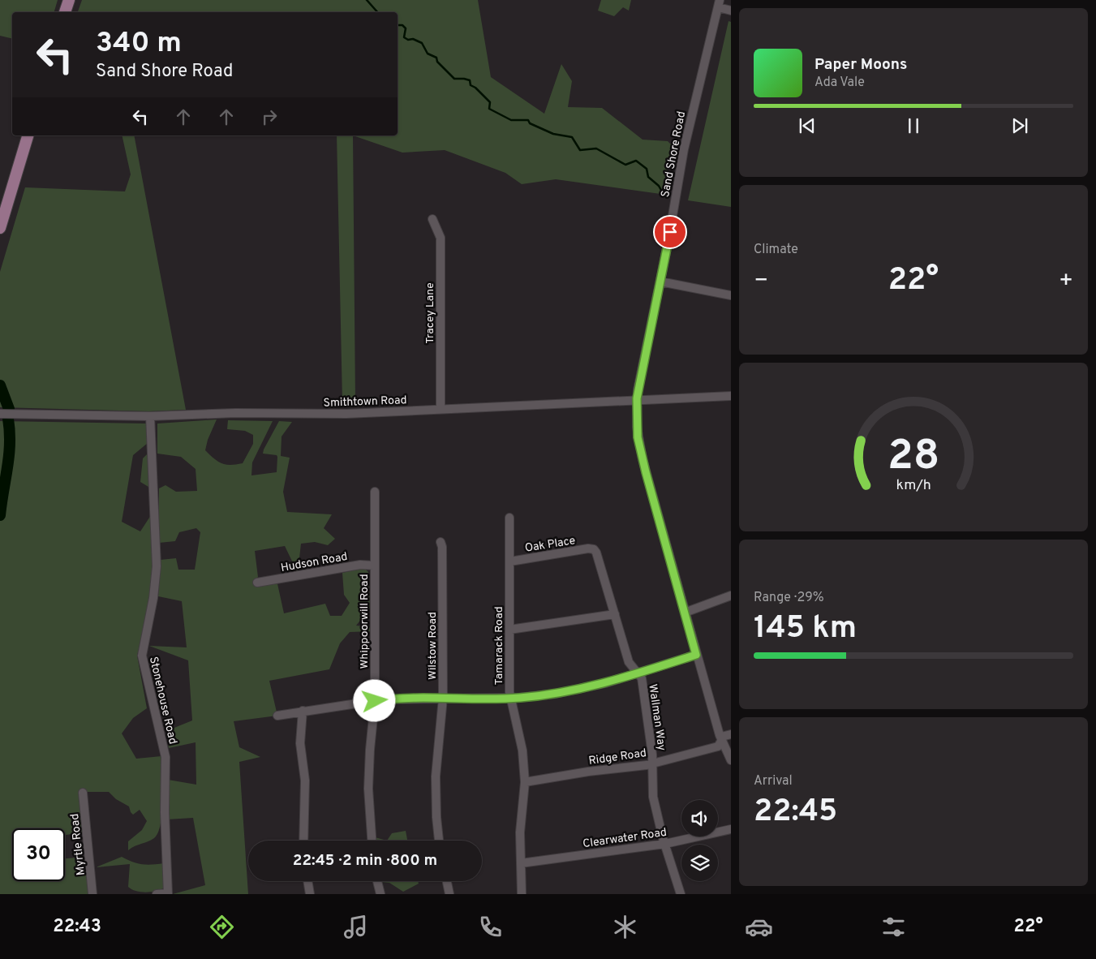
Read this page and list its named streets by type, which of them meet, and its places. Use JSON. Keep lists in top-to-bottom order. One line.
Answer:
{"streets":{"street":["Sand Shore Road","Tracey Lane","Smithtown Road","Oak Place","Hudson Road","Whippoorwill Road","Wilstow Road","Tamarack Road","Stonehouse Road","Wallman Way","Ridge Road","Clearwater Road","Myrtle Road"]},"crossings":[["Sand Shore Road","Smithtown Road"],["Sand Shore Road","Ridge Road"],["Tracey Lane","Smithtown Road"],["Smithtown Road","Stonehouse Road"],["Oak Place","Tamarack Road"],["Oak Place","Wallman Way"],["Hudson Road","Whippoorwill Road"],["Tamarack Road","Ridge Road"],["Tamarack Road","Clearwater Road"],["Wallman Way","Ridge Road"],["Wallman Way","Clearwater Road"]],"page":{"turn":["340 m","Sand Shore Road"],"song":["Paper Moons","Ada Vale"],"tile":["Climate",["Range · 29%","145 km"],["Arrival","22:45"]],"heat":["−","22°","+"],"limit":"30","trip":"22:45 · 2 min · 800 m","tabs":["22:43","22°"],"gauge":["28","km/h"]}}
